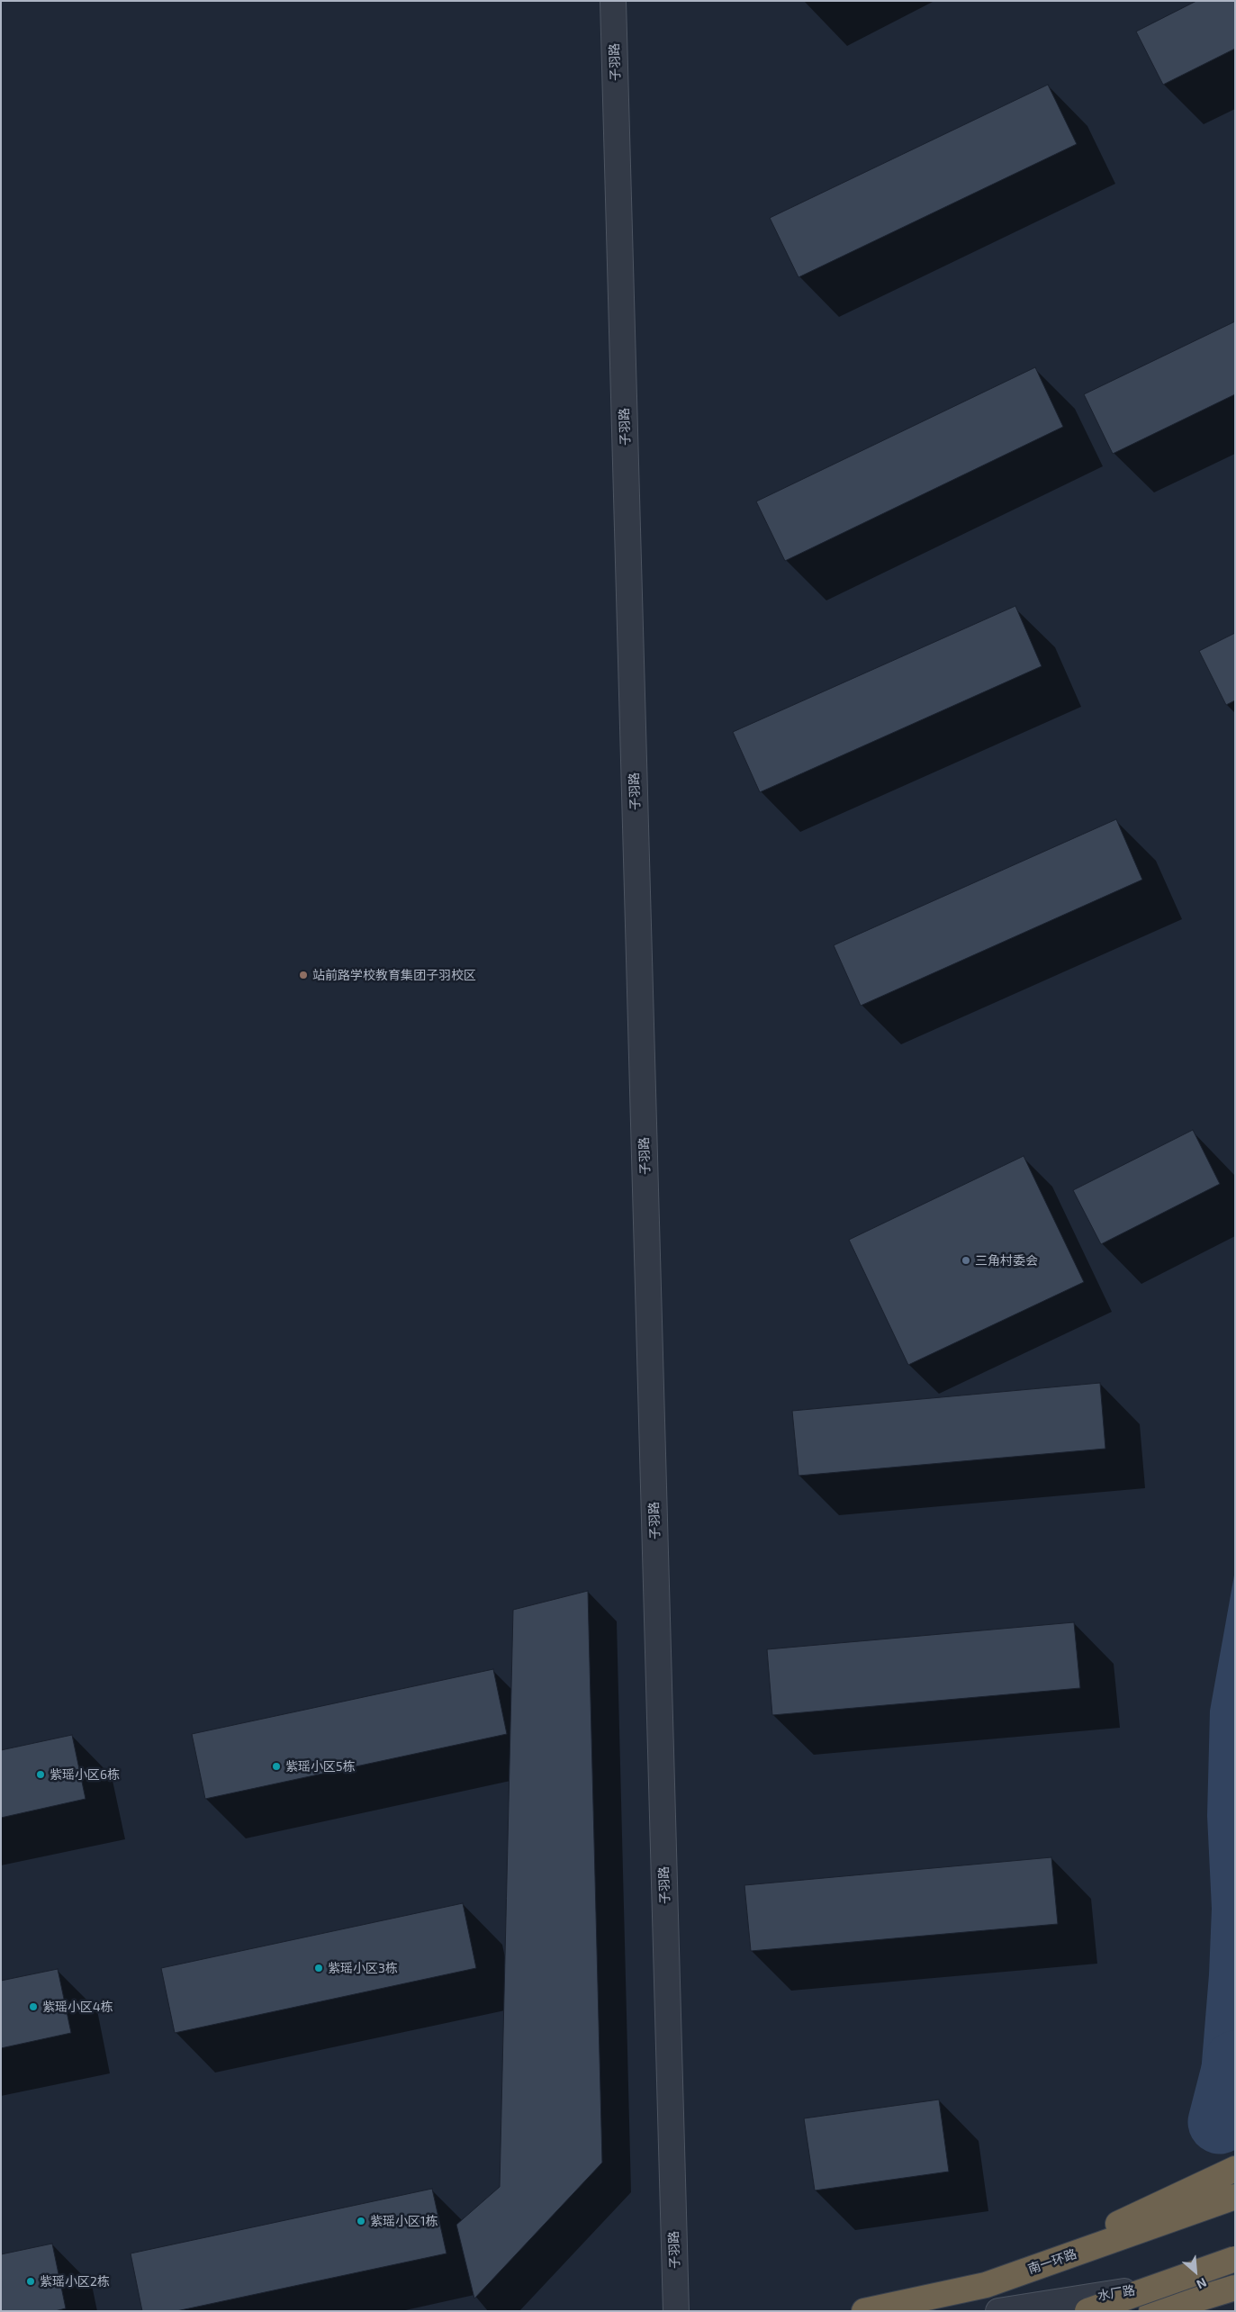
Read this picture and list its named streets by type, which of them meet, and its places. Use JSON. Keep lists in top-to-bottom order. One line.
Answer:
{"streets":{"highway":["南一环路"],"street":["子羽路","水厂路"]},"places":["站前路学校教育集团子羽校区","三角村委会","紫瑶小区5栋","紫瑶小区6栋","紫瑶小区3栋","紫瑶小区4栋","紫瑶小区1栋","紫瑶小区2栋"],"north":"bottom right"}
